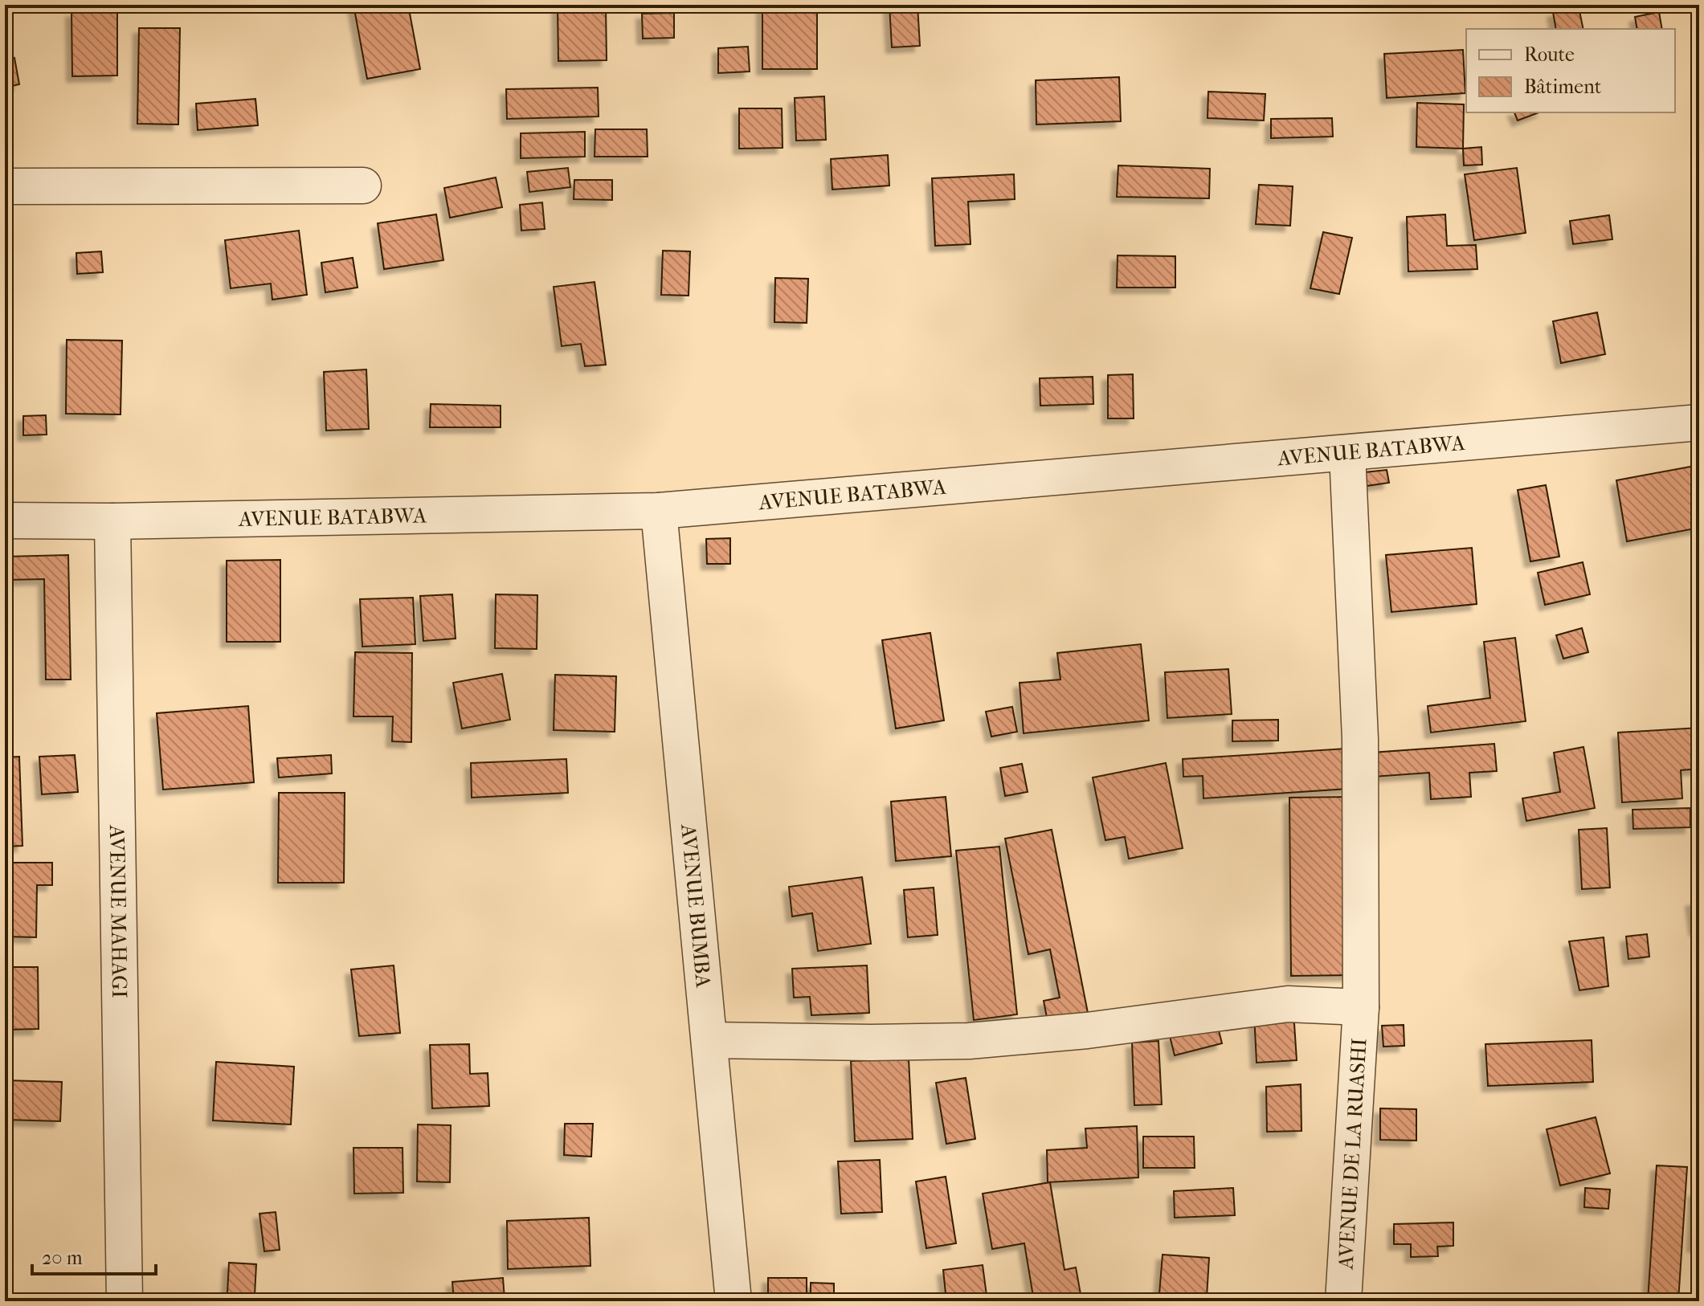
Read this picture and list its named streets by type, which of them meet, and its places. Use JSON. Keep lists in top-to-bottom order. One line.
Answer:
{"streets":{"street":["AVENUE BATABWA","AVENUE BUMBA","AVENUE MAHAGI","AVENUE DE LA RUASHI"]},"crossings":[["AVENUE BATABWA","AVENUE BUMBA"],["AVENUE BATABWA","AVENUE MAHAGI"],["AVENUE BATABWA","AVENUE DE LA RUASHI"]],"legend":["Route","Bâtiment"],"scale_bar":"20 m"}
